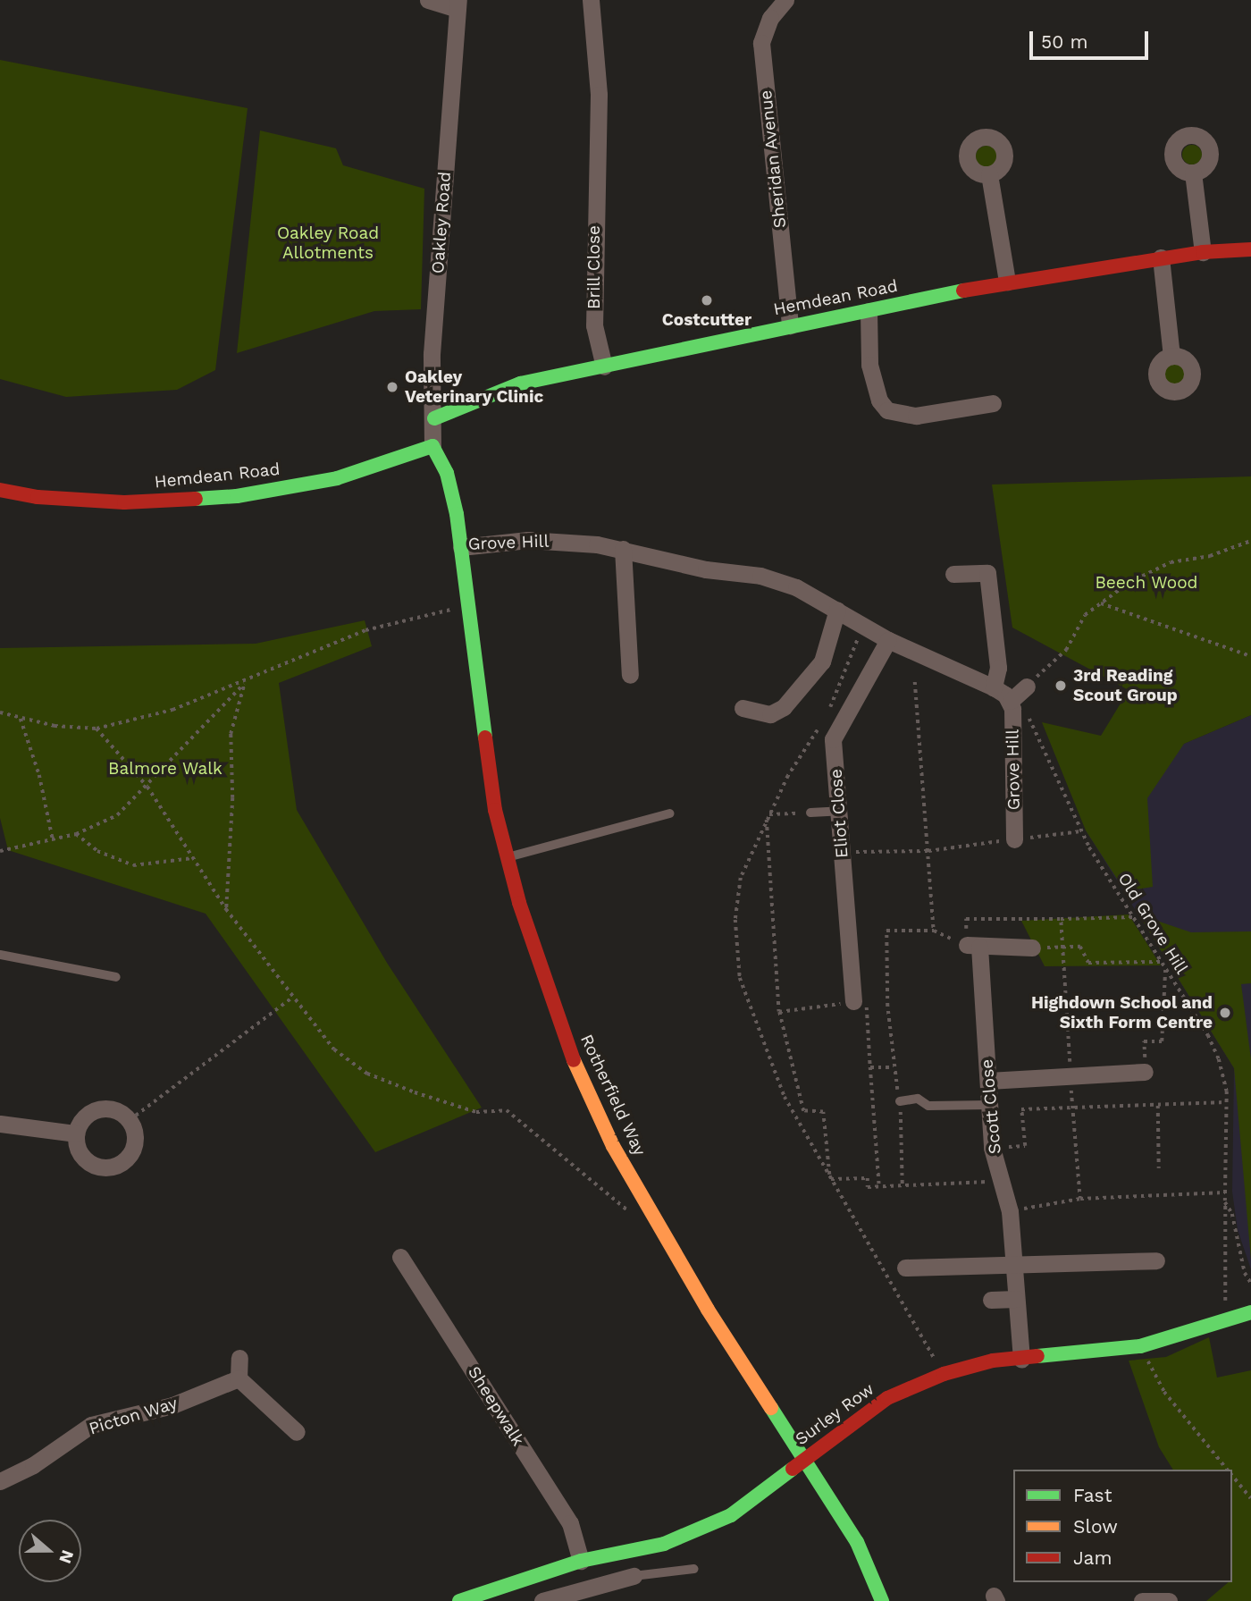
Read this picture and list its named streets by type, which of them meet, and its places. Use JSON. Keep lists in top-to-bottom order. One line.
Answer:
{"streets":{"street":["Sheridan Avenue","Oakley Road","Brill Close","Hemdean Road","Grove Hill","Eliot Close","Rotherfield Way","Scott Close","Sheepwalk","Surley Row","Picton Way"],"path":["Old Grove Hill"]},"crossings":[["Sheridan Avenue","Hemdean Road"],["Oakley Road","Hemdean Road"],["Oakley Road","Grove Hill"],["Brill Close","Hemdean Road"],["Hemdean Road","Grove Hill"],["Grove Hill","Eliot Close"],["Grove Hill","Old Grove Hill"],["Grove Hill","Rotherfield Way"],["Rotherfield Way","Surley Row"],["Scott Close","Surley Row"],["Sheepwalk","Surley Row"]],"parks":["Oakley Road Allotments","Beech Wood","Balmore Walk"],"places":["Costcutter","Oakley Veterinary Clinic","3rd Reading Scout Group","Highdown School and Sixth Form Centre"],"legend":["Fast","Slow","Jam"],"scale_bar":"50 m","north":"right"}
